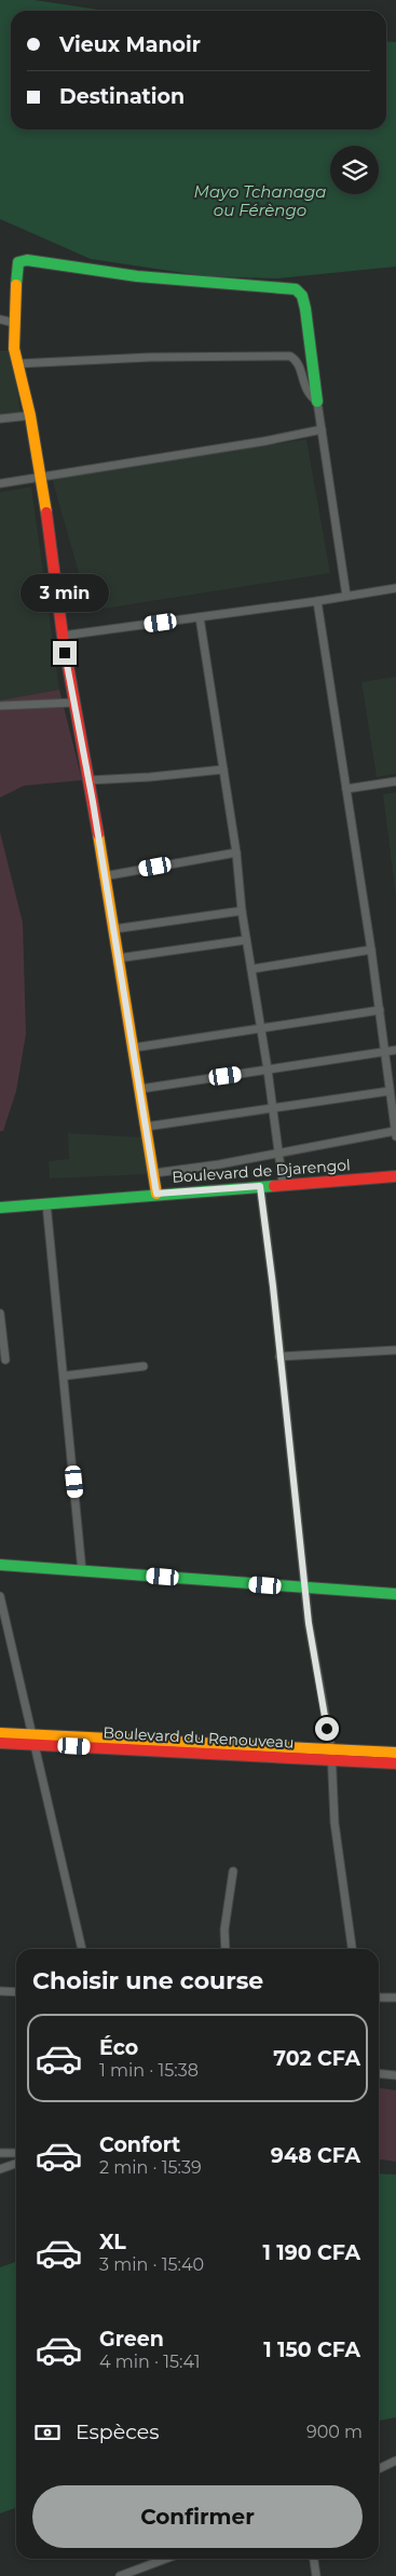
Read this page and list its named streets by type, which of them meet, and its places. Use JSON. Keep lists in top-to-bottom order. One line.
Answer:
{"streets":{"street":["Boulevard de Djarengol","Boulevard du Renouveau"]},"water":["Mayo Tchanaga ou Férèngo"],"page":{"banner":["Vieux Manoir","Destination"],"bubble":"3 min","heading":"Choisir une course","list":[{"name":"Éco","note":"1 min · 15:38","value":"702 CFA"},{"name":"Confort","note":"2 min · 15:39","value":"948 CFA"},{"name":"XL","note":"3 min · 15:40","value":"1 190 CFA"},{"name":"Green","note":"4 min · 15:41","value":"1 150 CFA"}],"pay":["Espèces","900 m"],"buttons":"Confirmer"}}
